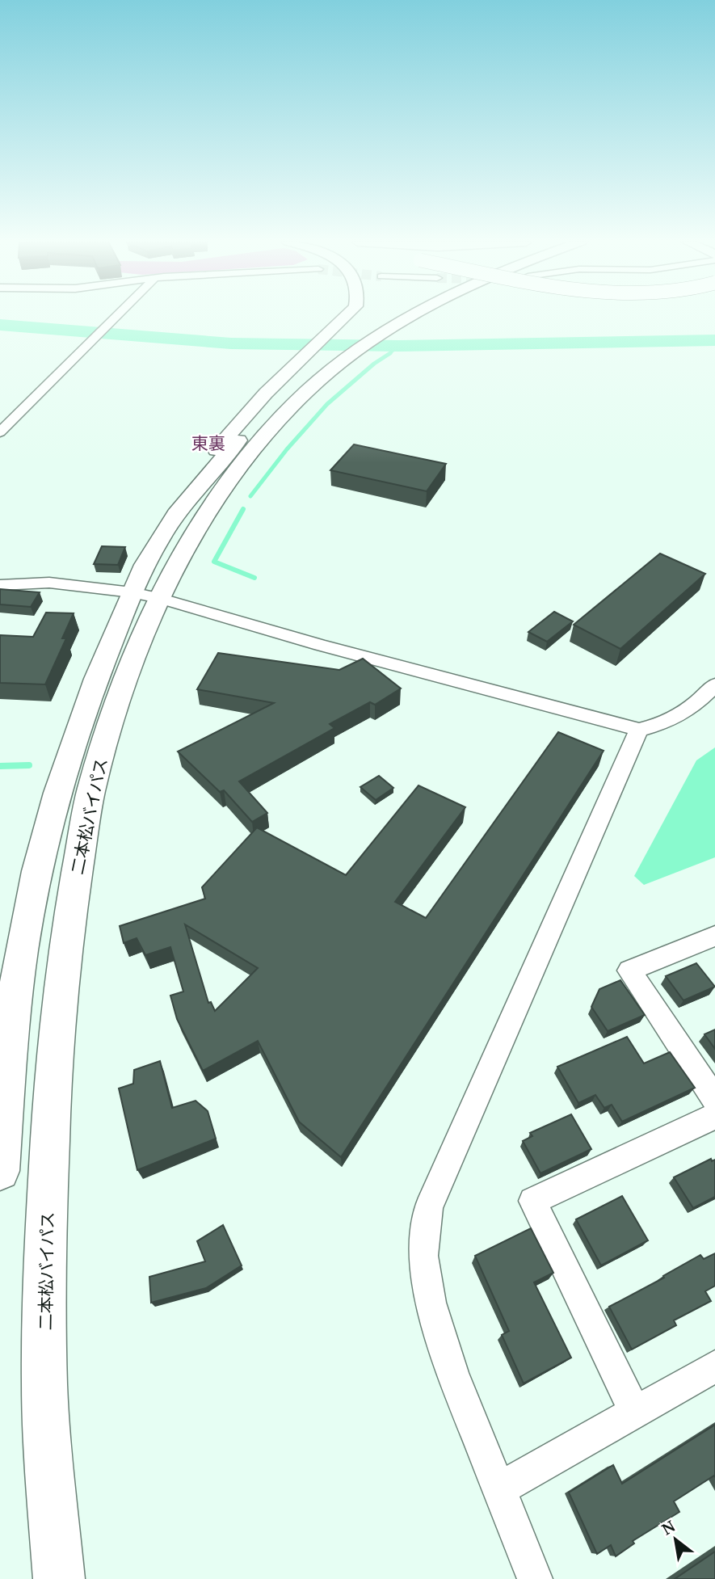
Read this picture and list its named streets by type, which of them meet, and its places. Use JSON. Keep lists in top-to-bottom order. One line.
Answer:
{"streets":{"highway":["二本松バイパス"]},"districts":["東裏"],"north":"top left"}
